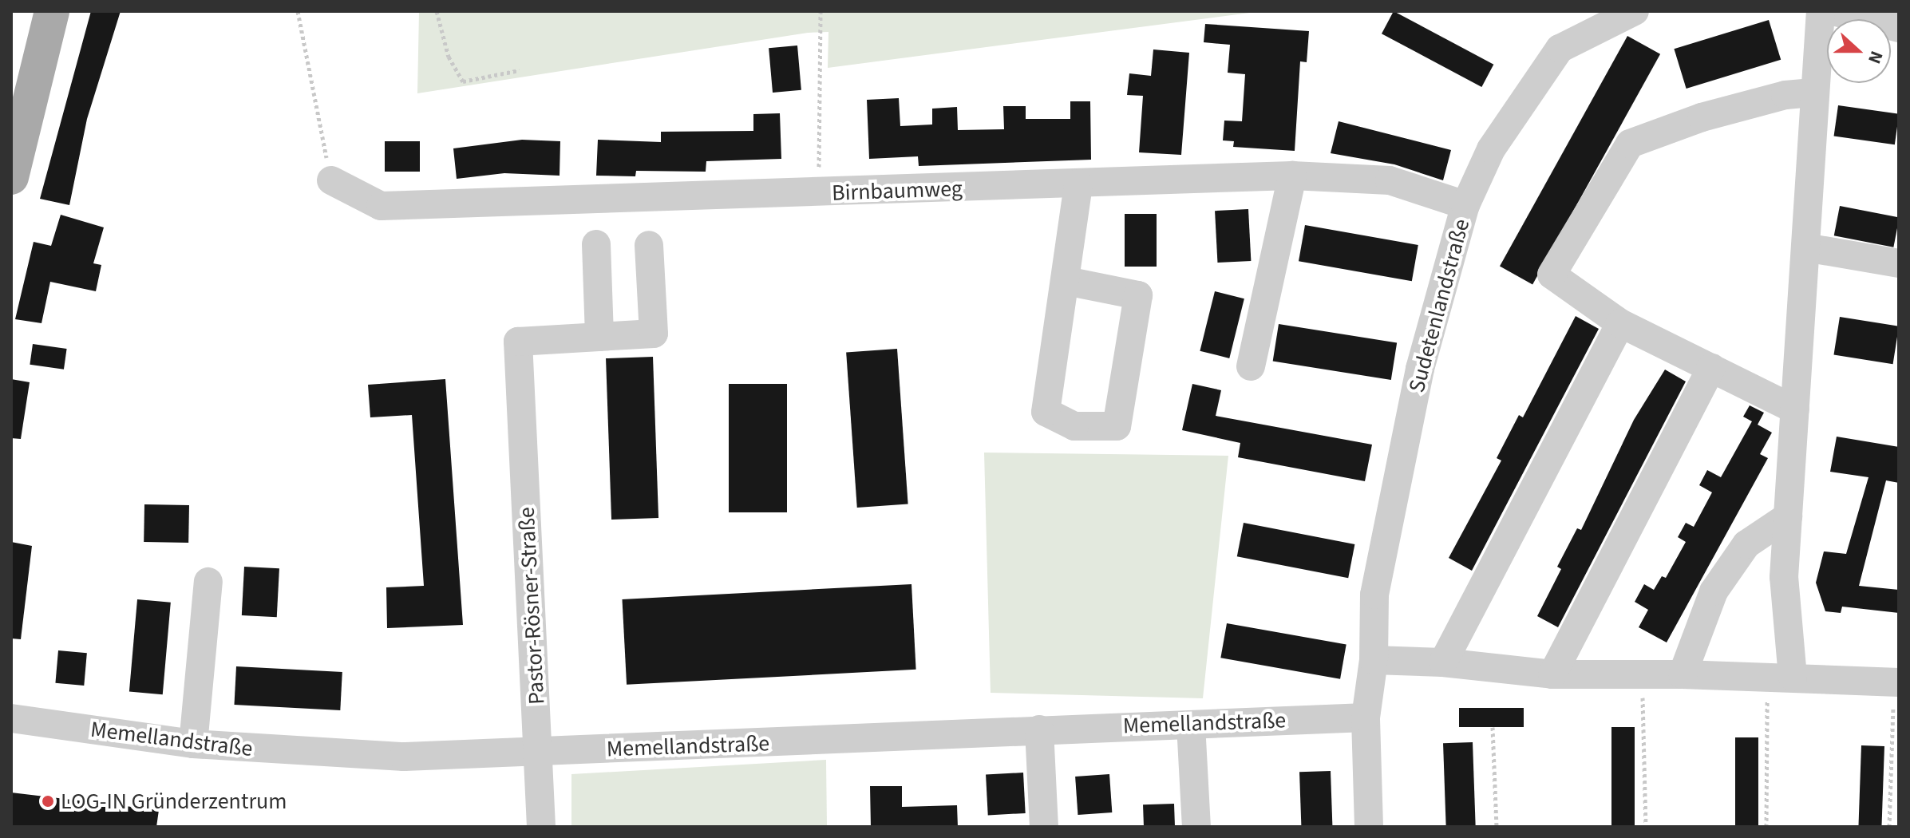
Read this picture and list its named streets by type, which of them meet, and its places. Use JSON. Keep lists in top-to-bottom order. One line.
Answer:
{"streets":{"street":["Birnbaumweg","Sudetenlandstraße","Pastor-Rösner-Straße","Memellandstraße"]},"crossings":[["Birnbaumweg","Sudetenlandstraße"],["Sudetenlandstraße","Memellandstraße"],["Pastor-Rösner-Straße","Memellandstraße"]],"places":["LOG-IN Gründerzentrum"],"north":"right"}
